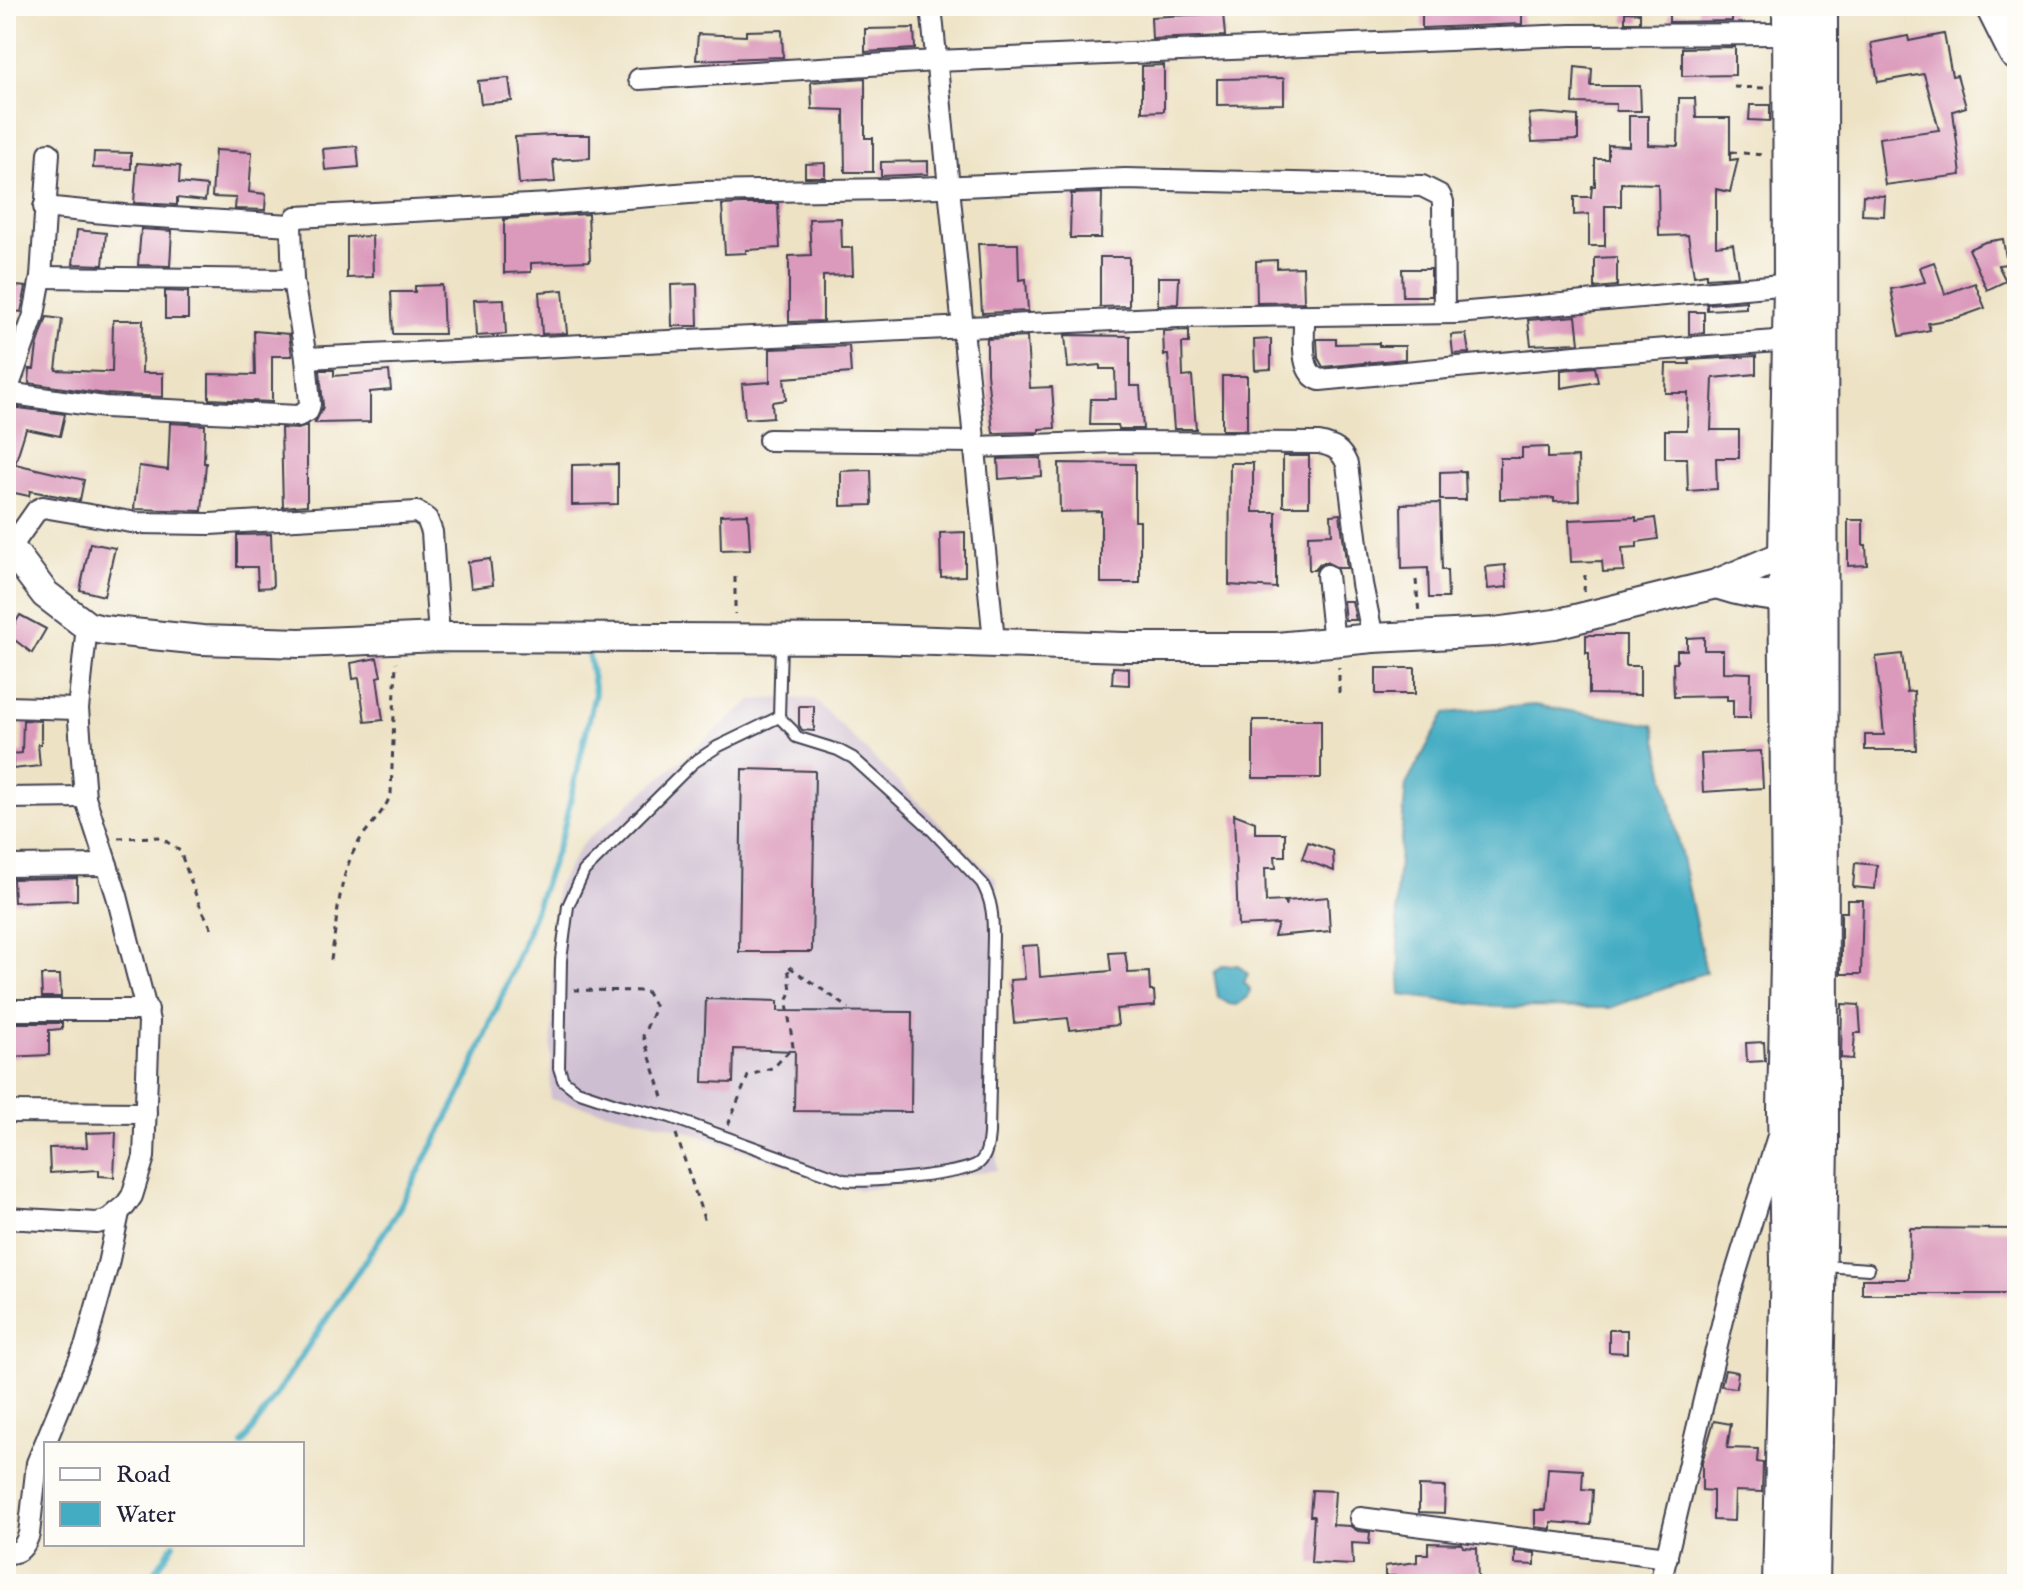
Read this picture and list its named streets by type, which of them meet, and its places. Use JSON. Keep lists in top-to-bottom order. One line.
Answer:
{"legend":["Road","Water"]}
